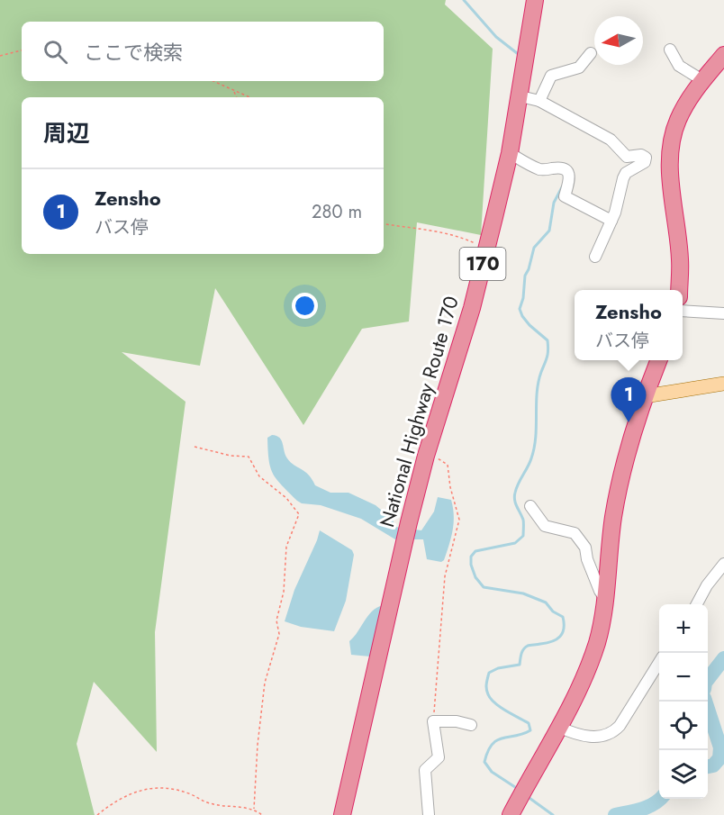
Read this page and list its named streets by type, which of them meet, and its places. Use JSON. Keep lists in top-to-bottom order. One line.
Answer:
{"streets":{"highway":["170","National Highway Route 170"]},"north":"left","page":{"search":"ここで検索","heading":"周辺","list":[{"mark":"1","name":"Zensho","note":"バス停","value":"280 m"}],"popup":["Zensho","バス停"],"pins":"1","map_buttons":["+","−"]}}
